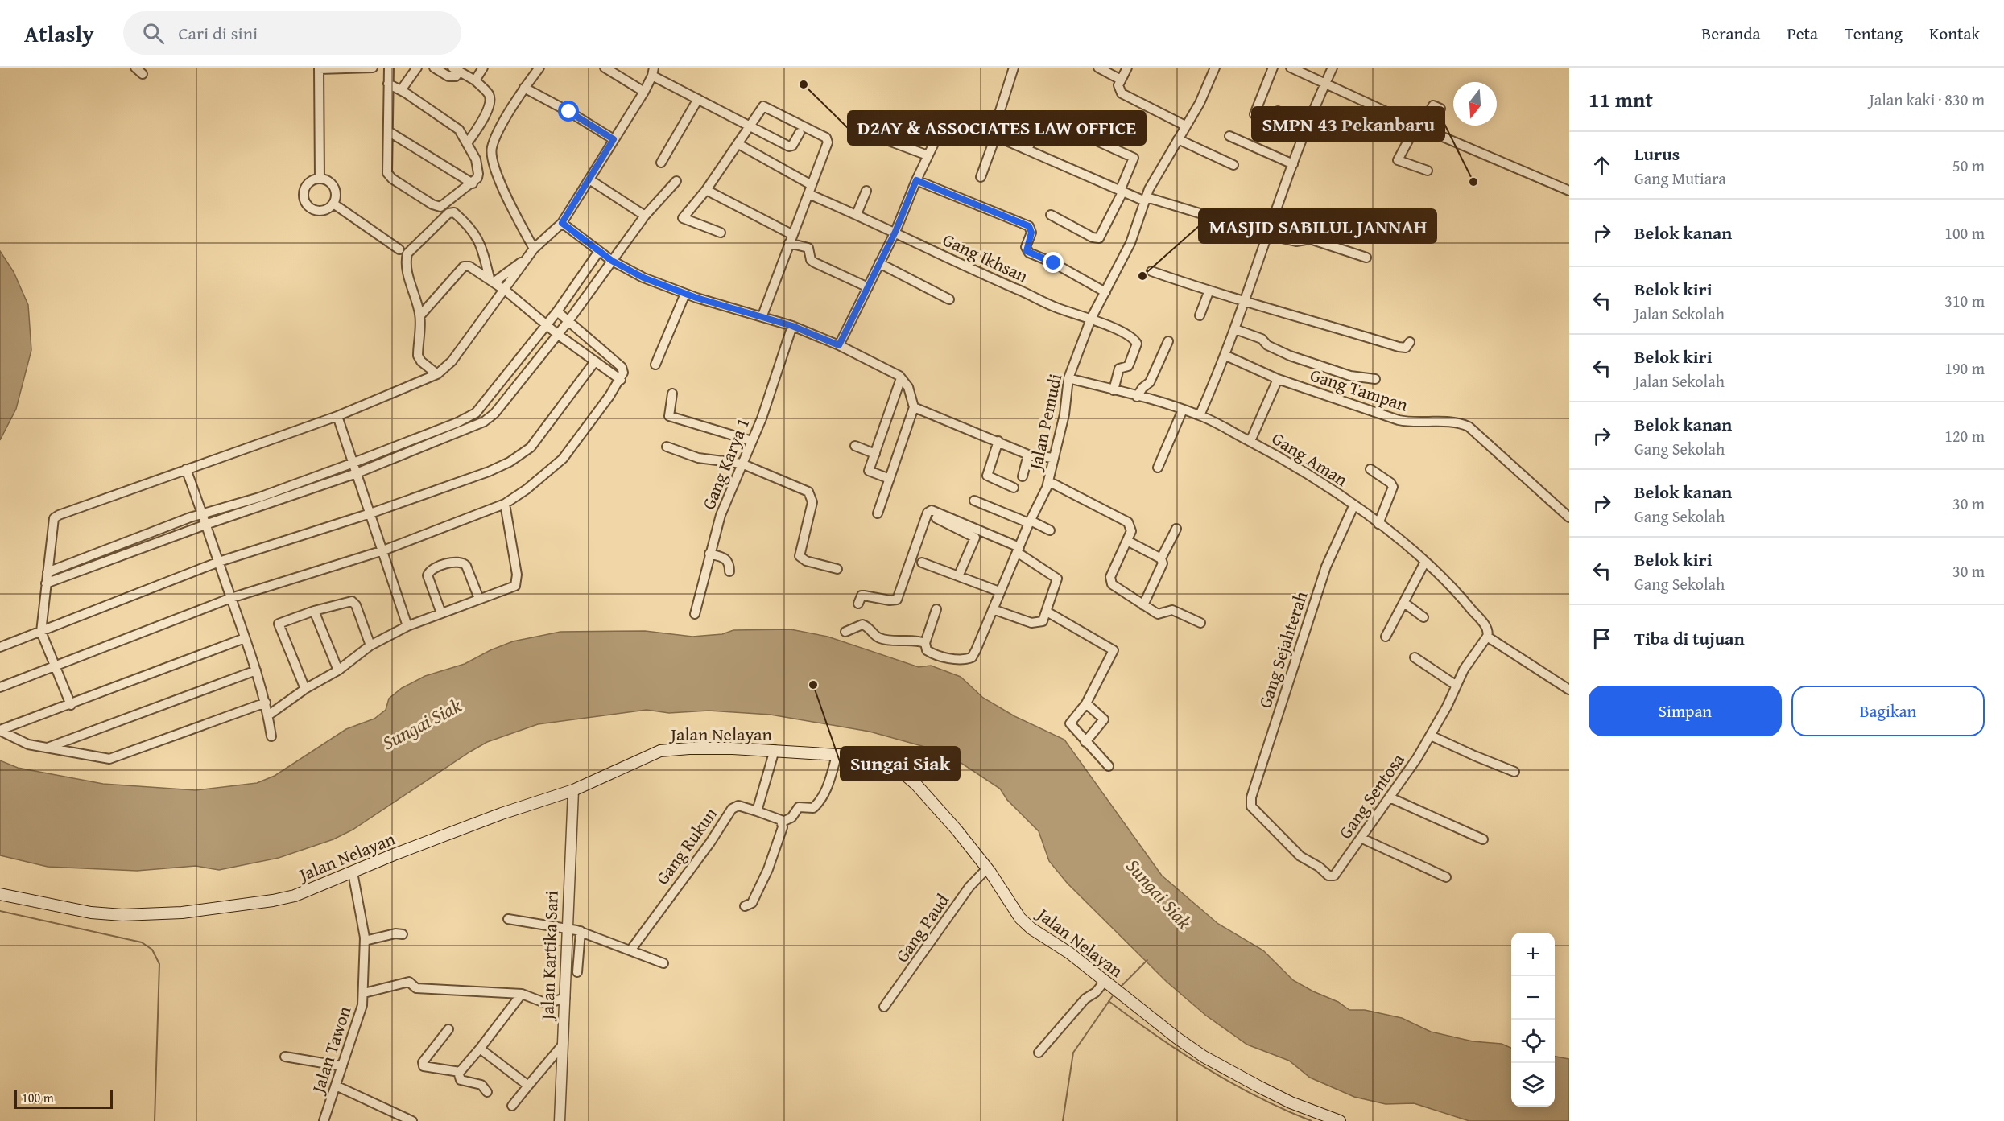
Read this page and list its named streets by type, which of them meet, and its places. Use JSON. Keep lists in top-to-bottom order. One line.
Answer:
{"streets":{"main road":["Jalan Nelayan"],"street":["Gang Ikhsan","Gang Tampan","Jalan Pemudi","Gang Aman","Gang Karya 1","Gang Sejahterah","Gang Sentosa","Gang Rukun","Gang Paud","Jalan Kartika Sari","Jalan Tawon"]},"crossings":[["Gang Ikhsan","Jalan Pemudi"],["Gang Ikhsan","Gang Aman"],["Jalan Pemudi","Gang Aman"],["Gang Aman","Gang Sejahterah"],["Gang Aman","Gang Sentosa"],["Gang Sejahterah","Gang Sentosa"],["Jalan Nelayan","Gang Paud"],["Jalan Nelayan","Jalan Kartika Sari"],["Jalan Nelayan","Jalan Tawon"]],"water":["Sungai Siak"],"places":["D2AY & ASSOCIATES LAW OFFICE","SMPN 43 Pekanbaru","MASJID SABILUL JANNAH","Sungai Siak"],"scale_bar":"100 m","north":"bottom","page":{"header":"Atlasly","search":"Cari di sini","nav":["Beranda","Peta","Tentang","Kontak"],"heading":["11 mnt","Jalan kaki · 830 m"],"list":[["Lurus","Gang Mutiara","50 m"],["Belok kanan","100 m"],["Belok kiri","Jalan Sekolah","310 m"],["Belok kiri","Jalan Sekolah","190 m"],["Belok kanan","Gang Sekolah","120 m"],["Belok kanan","Gang Sekolah","30 m"],["Belok kiri","Gang Sekolah","30 m"],"Tiba di tujuan"],"buttons":["Simpan","Bagikan"],"map_buttons":["+","−"],"scale":"100 m"}}
